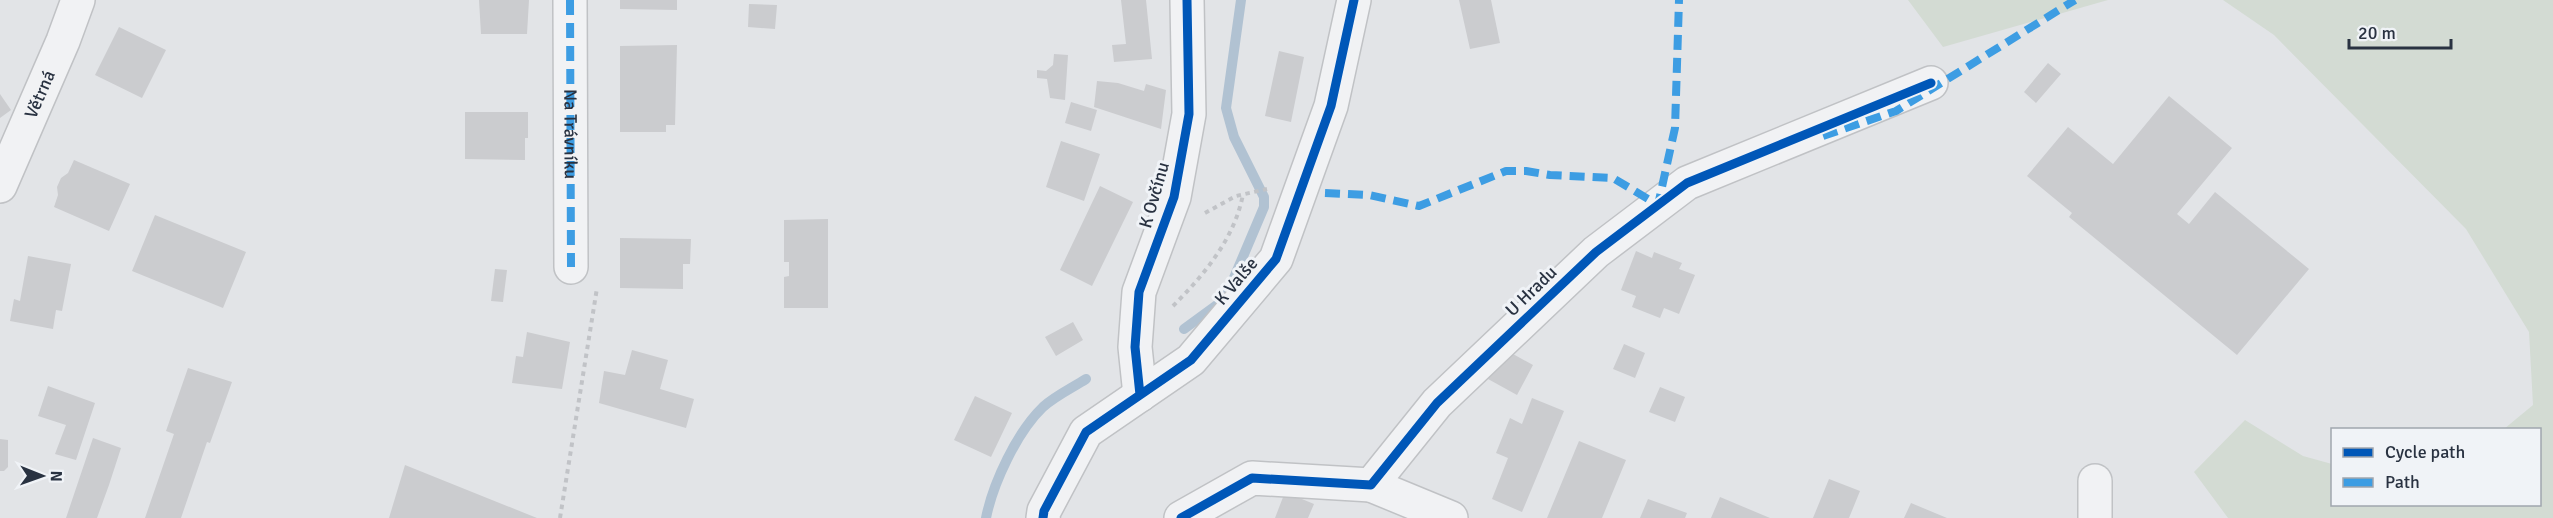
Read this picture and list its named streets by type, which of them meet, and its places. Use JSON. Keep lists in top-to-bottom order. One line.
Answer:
{"streets":{"street":["Větrná","Na Trávníku","K Ovčínu","K Valše","U Hradu"]},"crossings":[["K Ovčínu","K Valše"]],"legend":["Cycle path","Path"],"scale_bar":"20 m","north":"right"}
